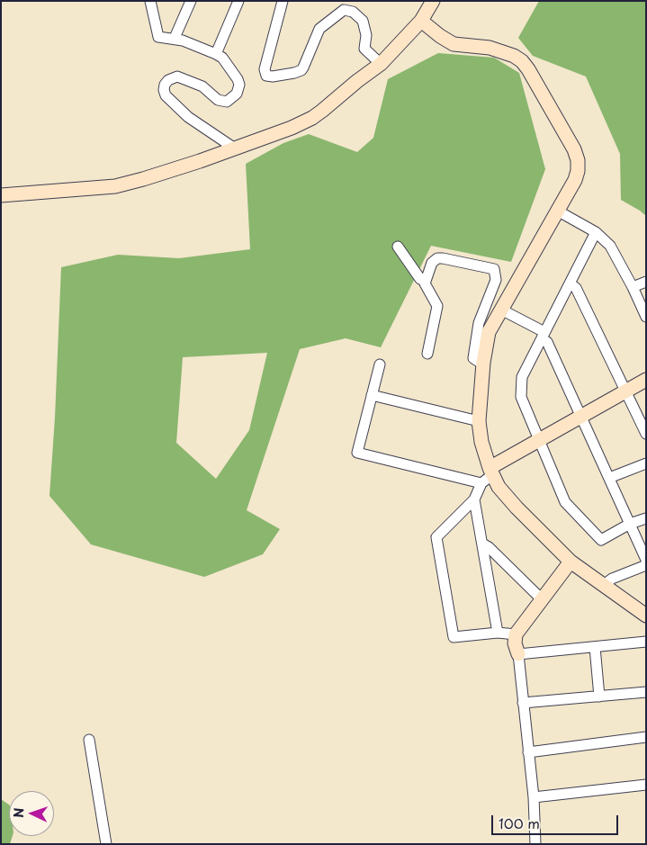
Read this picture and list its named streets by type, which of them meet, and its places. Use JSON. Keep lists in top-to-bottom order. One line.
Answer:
{"scale_bar":"100 m","north":"left"}
